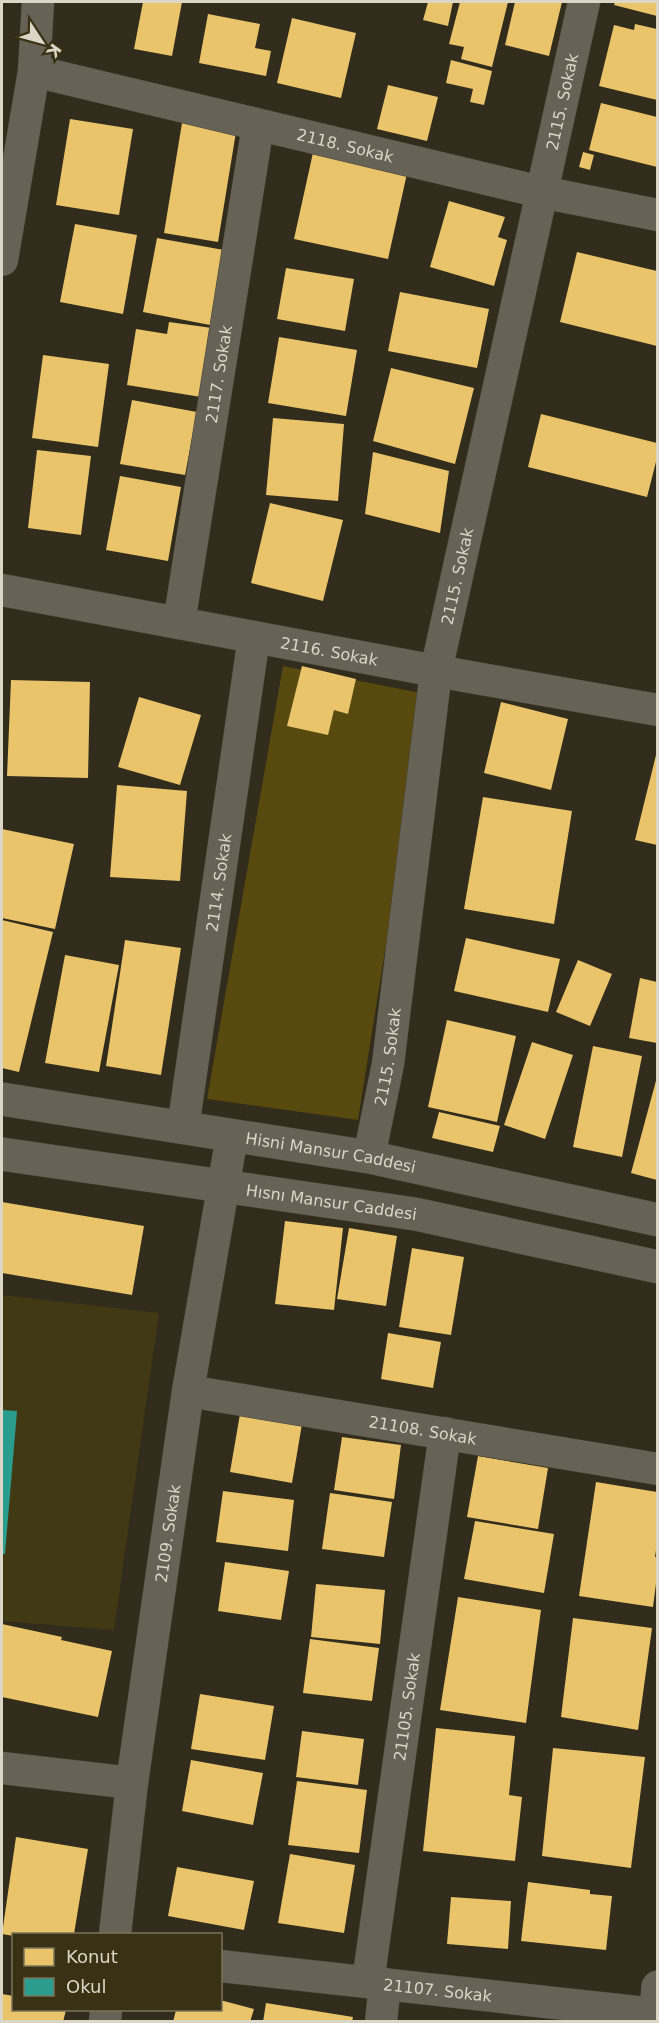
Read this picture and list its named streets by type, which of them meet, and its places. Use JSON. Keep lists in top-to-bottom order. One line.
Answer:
{"streets":{"main road":["Hisni Mansur Caddesi","Hısnı Mansur Caddesi"],"street":["2115. Sokak","2118. Sokak","2117. Sokak","2116. Sokak","2114. Sokak","21108. Sokak","2109. Sokak","21105. Sokak","21107. Sokak"]},"crossings":[["2115. Sokak","2118. Sokak"],["2115. Sokak","2116. Sokak"],["2115. Sokak","Hisni Mansur Caddesi"],["2118. Sokak","2117. Sokak"],["2117. Sokak","2116. Sokak"],["2116. Sokak","2114. Sokak"],["2114. Sokak","Hisni Mansur Caddesi"],["Hisni Mansur Caddesi","2109. Sokak"],["Hısnı Mansur Caddesi","2109. Sokak"],["21108. Sokak","2109. Sokak"],["21108. Sokak","21105. Sokak"],["21105. Sokak","21107. Sokak"]],"legend":["Konut","Okul"],"north":"bottom right"}
